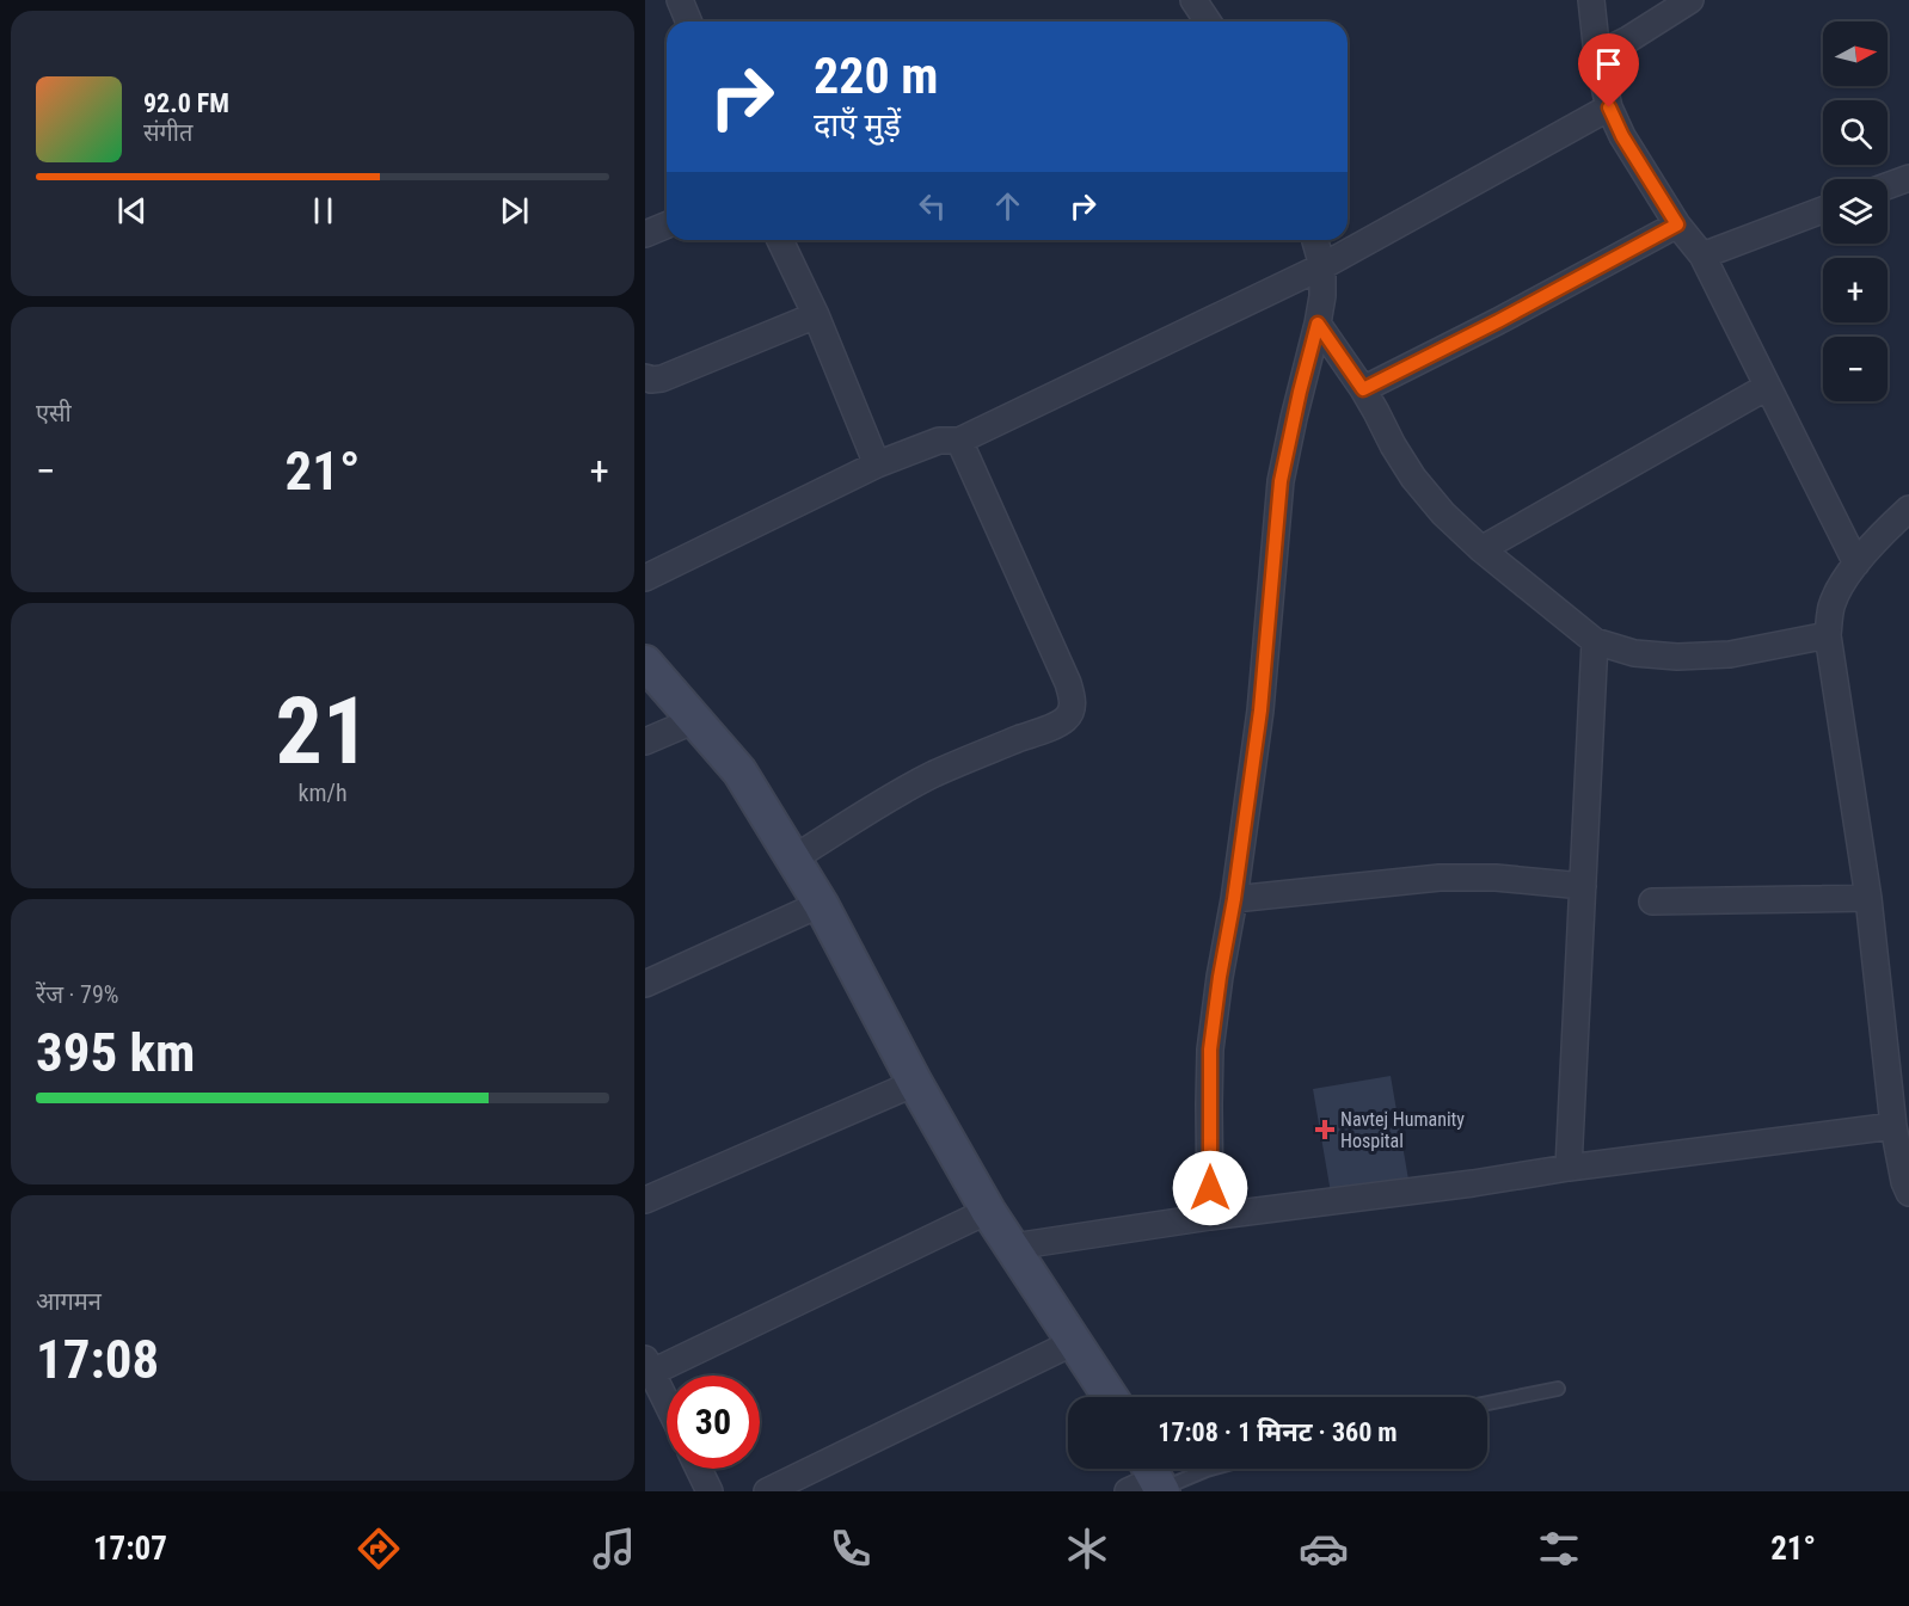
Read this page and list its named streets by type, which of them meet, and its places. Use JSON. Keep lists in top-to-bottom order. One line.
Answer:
{"places":{"health":["Navtej Humanity Hospital"]},"north":"right","page":{"map_buttons":["+","−"],"turn":["220 m","दाएँ मुड़ें"],"song":["92.0 FM","संगीत"],"tile":["एसी",["21","km/h"],["रेंज · 79%","395 km"],["आगमन","17:08"]],"heat":["−","21°","+"],"limit":"30","trip":"17:08 · 1 मिनट · 360 m","tabs":["17:07","21°"]}}
